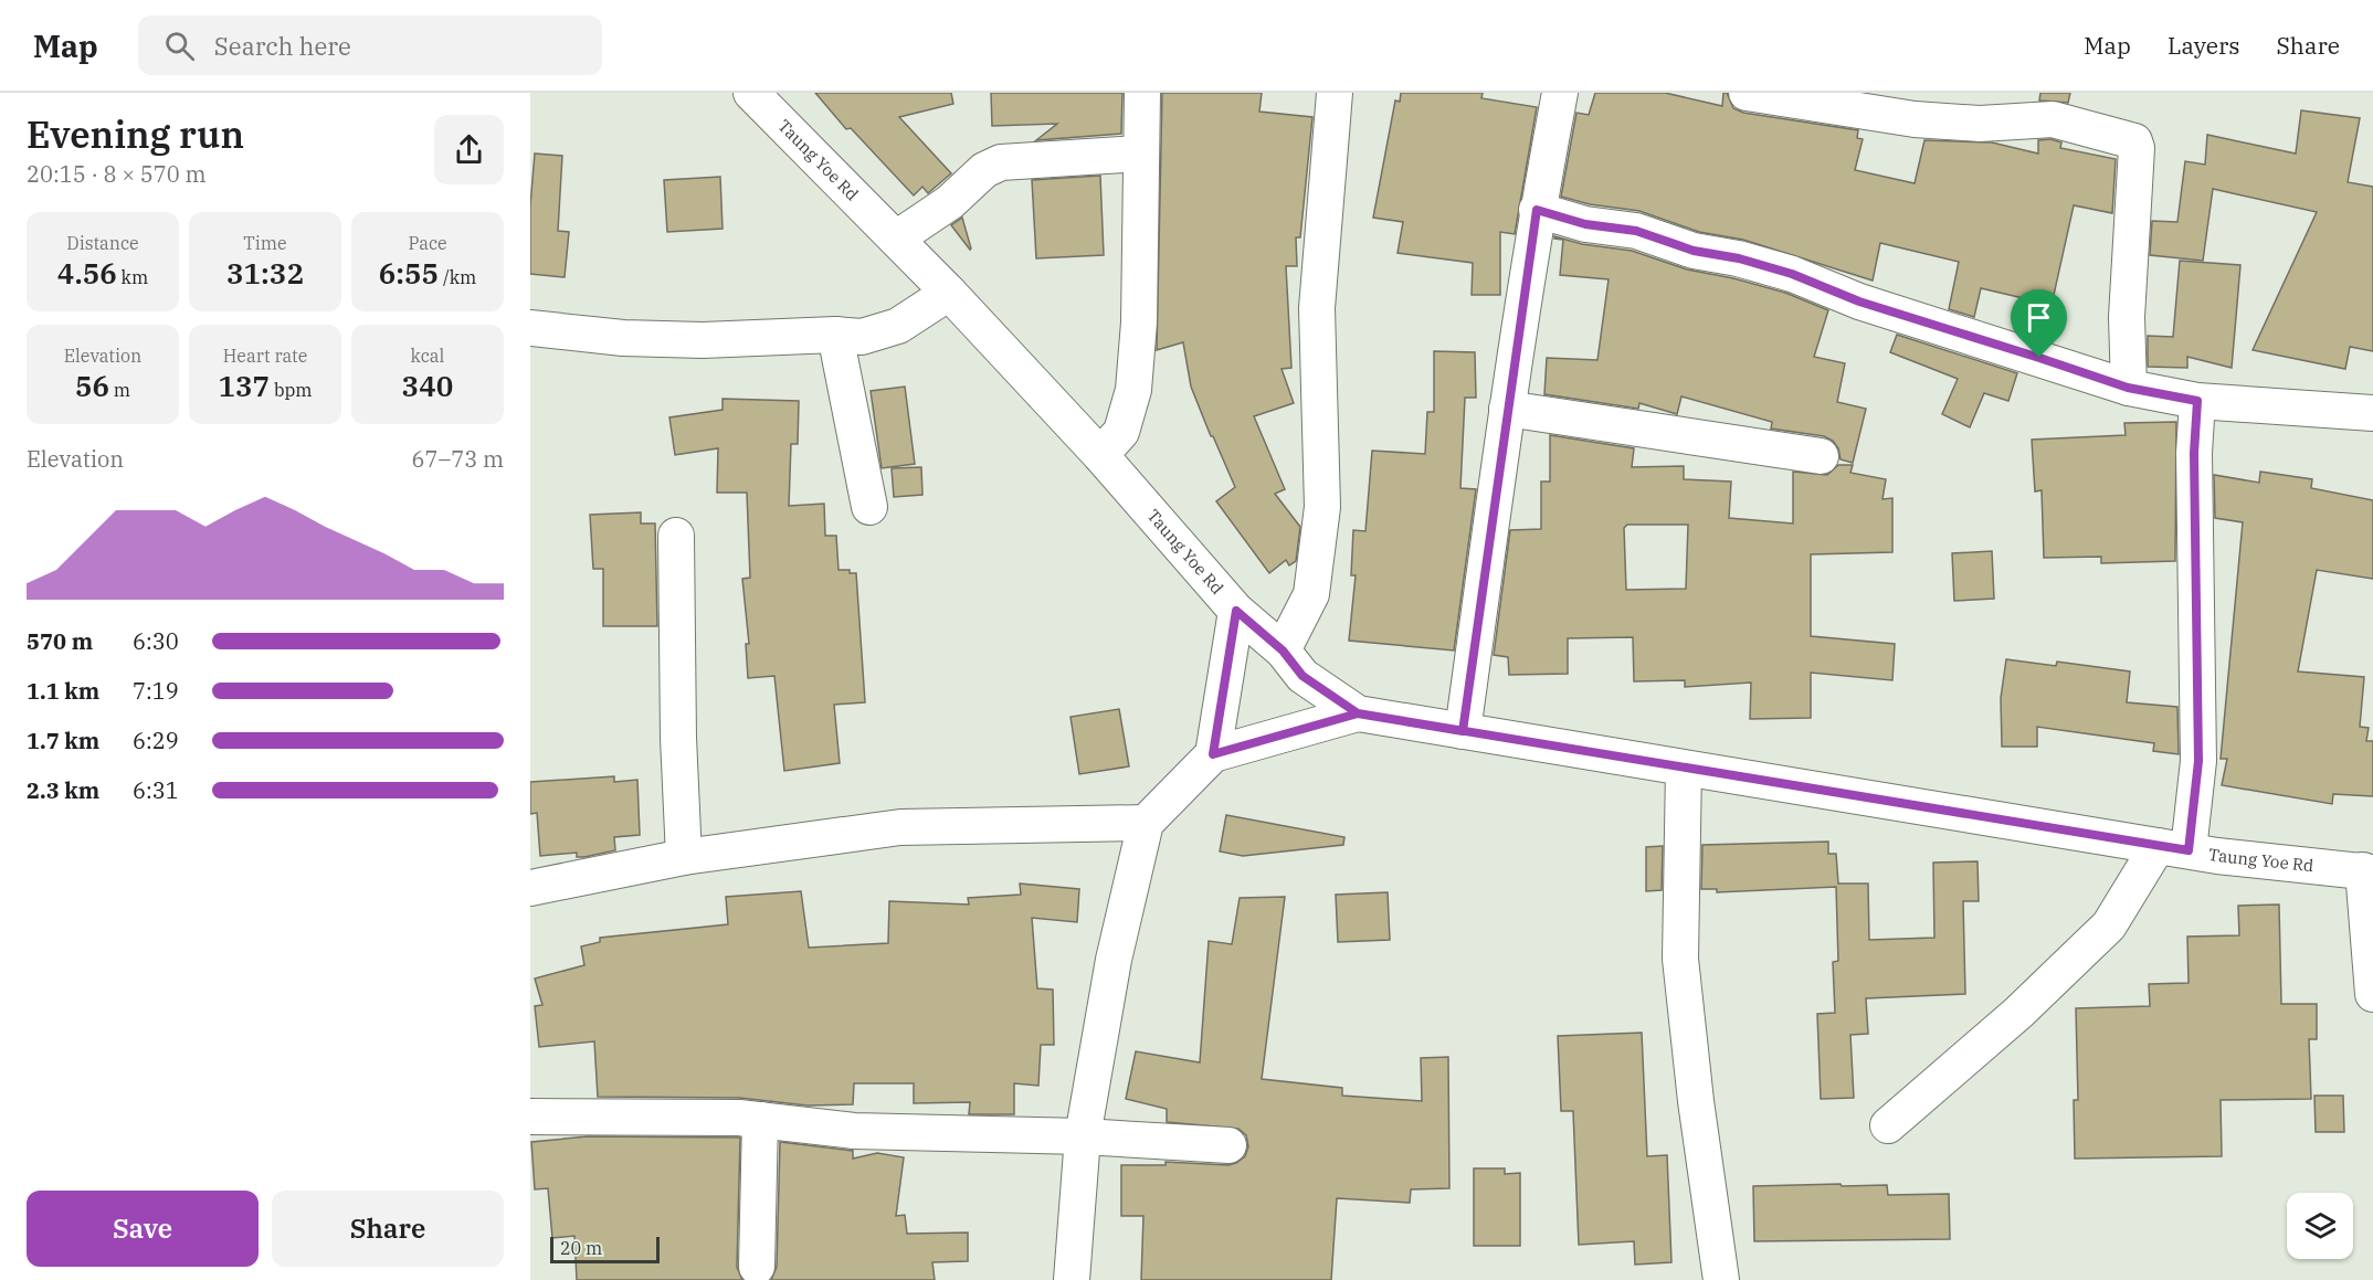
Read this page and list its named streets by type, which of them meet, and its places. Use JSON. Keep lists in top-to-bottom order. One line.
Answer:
{"streets":{"street":["Taung Yoe Rd"]},"scale_bar":"20 m","page":{"header":"Map","search":"Search here","nav":["Map","Layers","Share"],"heading":["Evening run","20:15 · 8 × 570 m"],"stats":[["Distance","4.56 km"],["Time","31:32"],["Pace","6:55 /km"],["Elevation","56 m"],["Heart rate","137 bpm"],["kcal","340"]],"chart":["Elevation","67–73 m"],"list":[{"name":"570 m","note":"6:30"},{"name":"1.1 km","note":"7:19"},{"name":"1.7 km","note":"6:29"},{"name":"2.3 km","note":"6:31"}],"buttons":["Save","Share"],"scale":"20 m"}}
